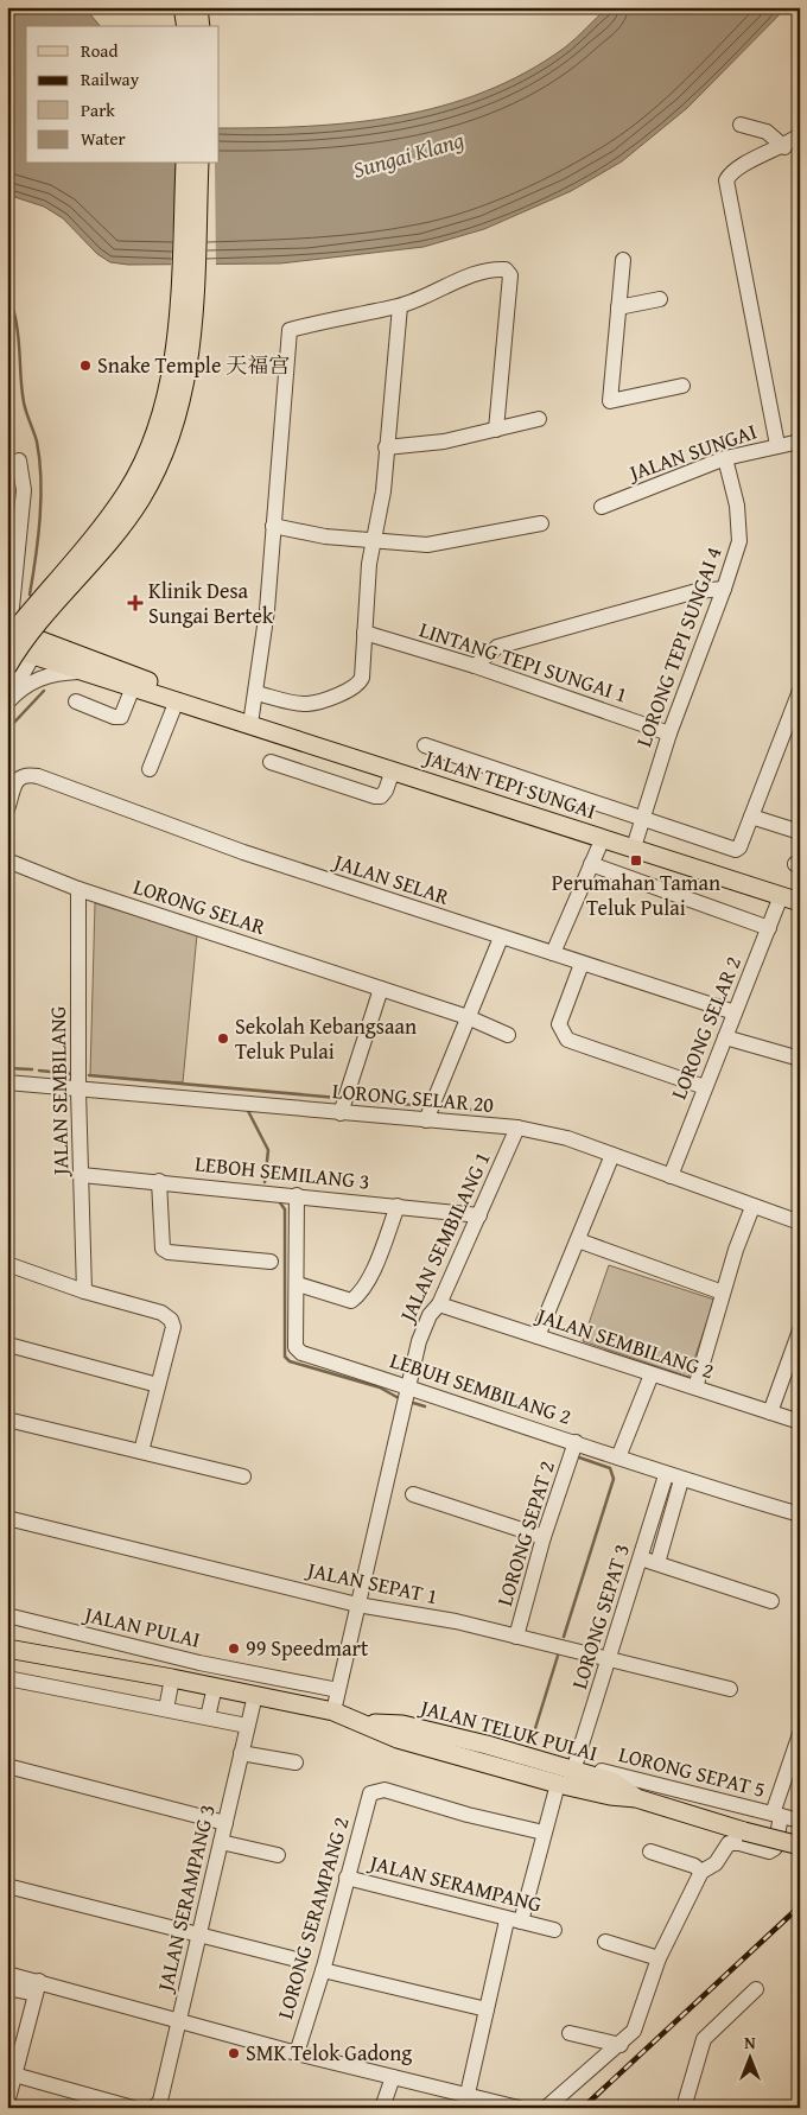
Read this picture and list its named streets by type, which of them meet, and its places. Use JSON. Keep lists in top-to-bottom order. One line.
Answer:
{"streets":{"main road":["JALAN TEPI SUNGAI","JALAN TELUK PULAI"],"street":["JALAN SUNGAI","LORONG TEPI SUNGAI 4","LINTANG TEPI SUNGAI 1","JALAN SELAR","LORONG SELAR","LORONG SELAR 2","JALAN SEMBILANG","LORONG SELAR 20","LEBOH SEMILANG 3","JALAN SEMBILANG 1","JALAN SEMBILANG 2","LEBUH SEMBILANG 2","LORONG SEPAT 2","JALAN SEPAT 1","LORONG SEPAT 3","JALAN PULAI","LORONG SEPAT 5","JALAN SERAMPANG","JALAN SERAMPANG 3","LORONG SERAMPANG 2"]},"crossings":[["JALAN SUNGAI","LORONG TEPI SUNGAI 4"],["LORONG TEPI SUNGAI 4","LINTANG TEPI SUNGAI 1"],["LORONG TEPI SUNGAI 4","JALAN TEPI SUNGAI"],["JALAN TEPI SUNGAI","LORONG SELAR 2"],["JALAN SELAR","LORONG SELAR 2"],["LORONG SELAR","JALAN SEMBILANG"],["LORONG SELAR 2","LORONG SELAR 20"],["JALAN SEMBILANG","LORONG SELAR 20"],["JALAN SEMBILANG","LEBOH SEMILANG 3"],["LORONG SELAR 20","JALAN SEMBILANG 1"],["LEBOH SEMILANG 3","JALAN SEMBILANG 1"],["LEBOH SEMILANG 3","LEBUH SEMBILANG 2"],["JALAN SEMBILANG 1","JALAN SEMBILANG 2"],["JALAN SEMBILANG 1","LEBUH SEMBILANG 2"],["JALAN SEMBILANG 1","JALAN SEPAT 1"],["JALAN SEMBILANG 1","JALAN PULAI"],["JALAN SEMBILANG 1","JALAN TELUK PULAI"],["LEBUH SEMBILANG 2","LORONG SEPAT 2"],["LEBUH SEMBILANG 2","LORONG SEPAT 3"],["LORONG SEPAT 2","JALAN SEPAT 1"],["JALAN SEPAT 1","LORONG SEPAT 3"],["LORONG SEPAT 3","JALAN TELUK PULAI"],["LORONG SEPAT 3","LORONG SEPAT 5"],["JALAN TELUK PULAI","LORONG SEPAT 5"],["JALAN TELUK PULAI","JALAN SERAMPANG 3"],["JALAN SERAMPANG","LORONG SERAMPANG 2"]],"water":["Sungai Klang"],"places":{"other":["Snake Temple 天福宫","Sekolah Kebangsaan Teluk Pulai","99 Speedmart","SMK Telok Gadong"],"health":["Klinik Desa Sungai Bertek"],"transit":["Perumahan Taman Teluk Pulai"]},"legend":["Road","Railway","Park","Water"],"north":"top"}
